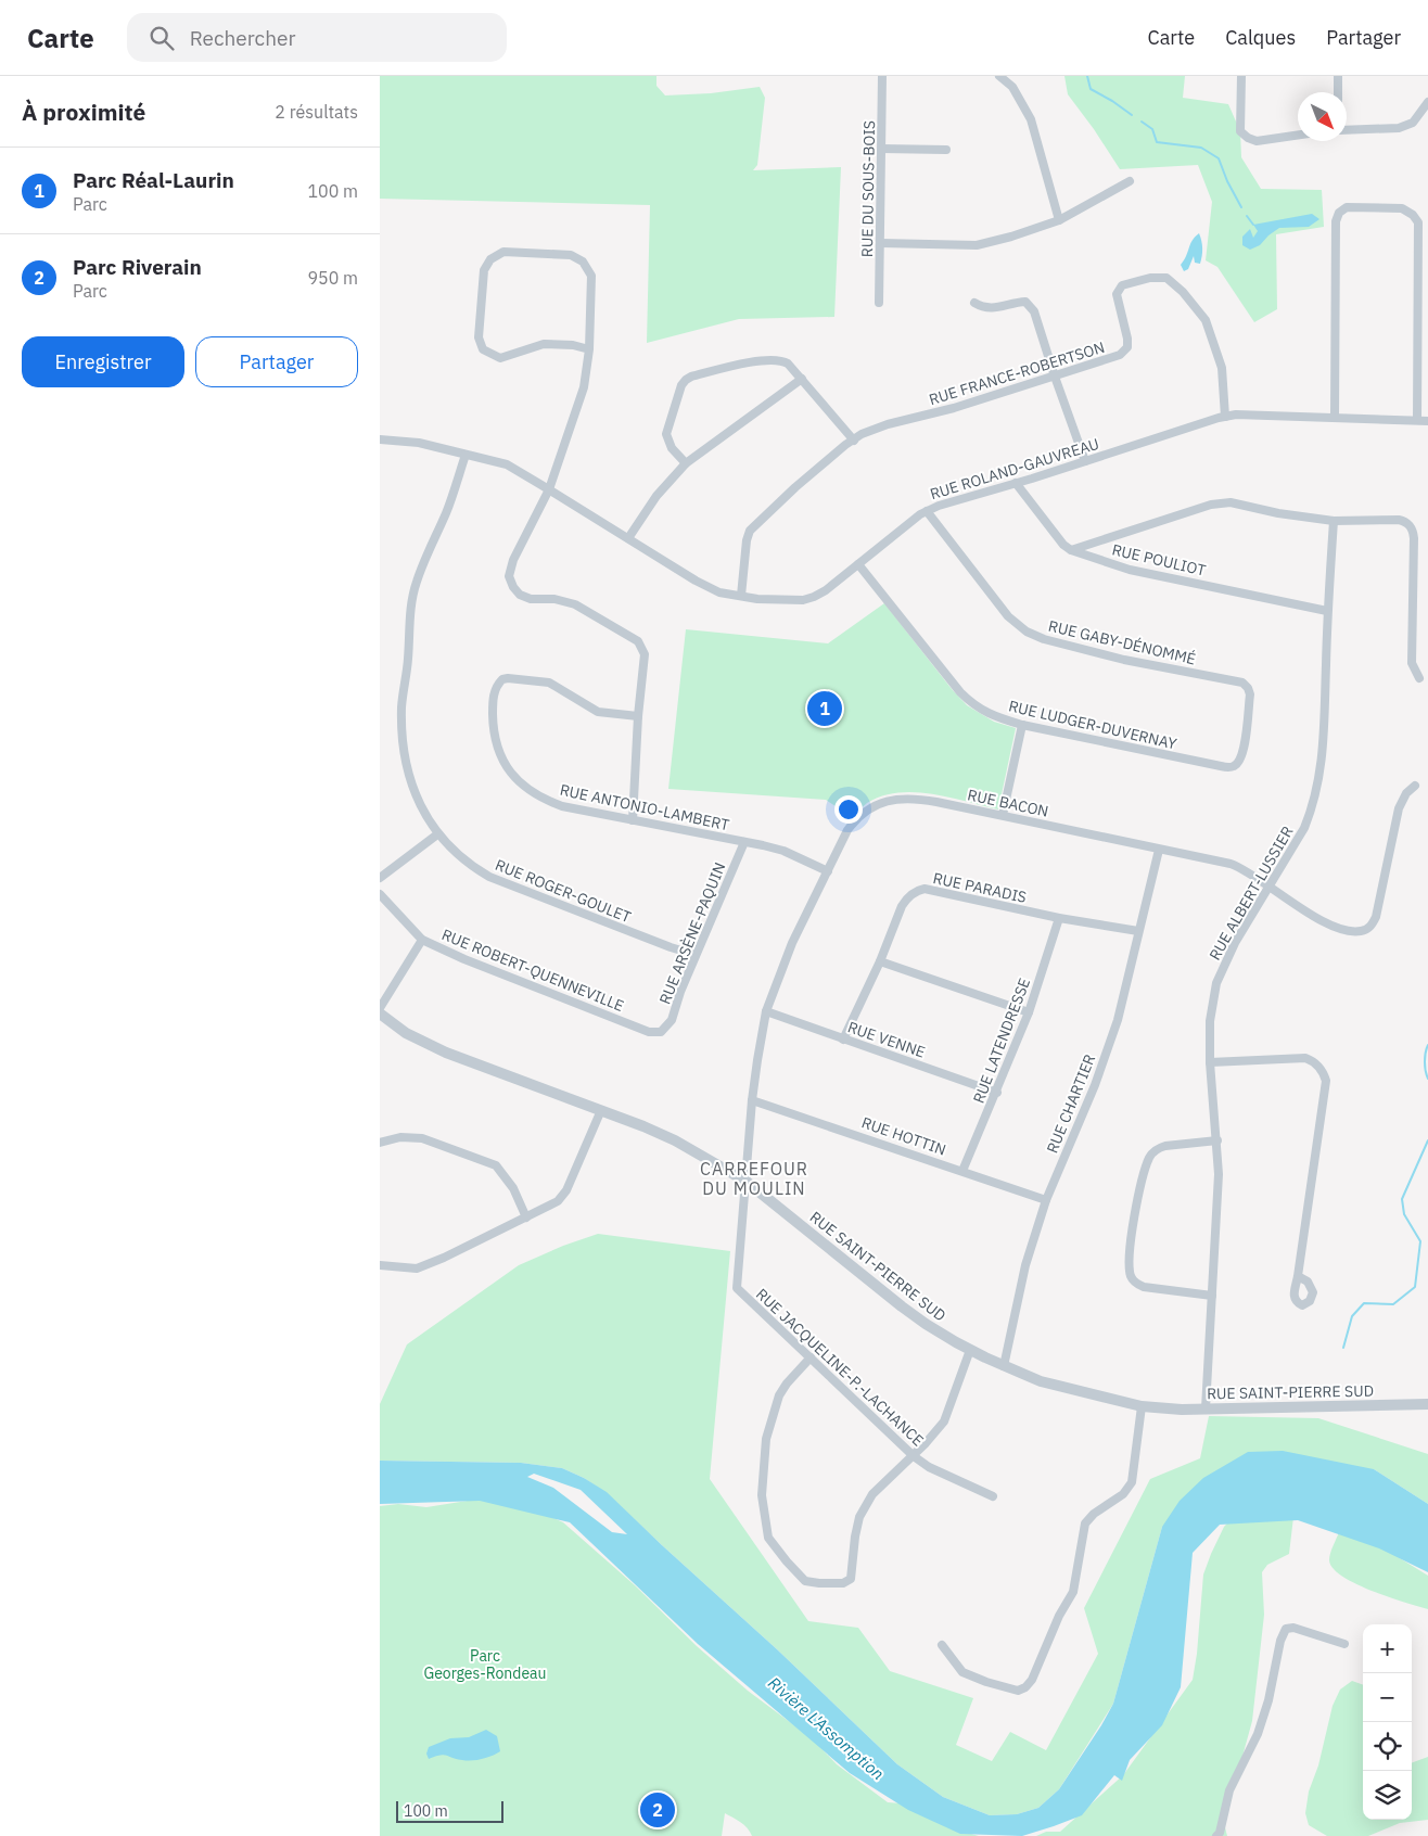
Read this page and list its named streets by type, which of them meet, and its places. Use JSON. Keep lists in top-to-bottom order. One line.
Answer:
{"streets":{"street":["RUE DU SOUS-BOIS","RUE FRANCE-ROBERTSON","RUE ROLAND-GAUVREAU","RUE POULIOT","RUE GABY-DÉNOMMÉ","RUE LUDGER-DUVERNAY","RUE BACON","RUE ANTONIO-LAMBERT","RUE PARADIS","RUE ROGER-GOULET","RUE ALBERT-LUSSIER","RUE ARSÈNE-PAQUIN","RUE ROBERT-QUENNEVILLE","RUE VENNE","RUE LATENDRESSE","RUE CHARTIER","RUE HOTTIN","RUE SAINT-PIERRE SUD","RUE JACQUELINE-P.-LACHANCE"]},"crossings":[["RUE FRANCE-ROBERTSON","RUE ROLAND-GAUVREAU"],["RUE ROLAND-GAUVREAU","RUE GABY-DÉNOMMÉ"],["RUE ROLAND-GAUVREAU","RUE LUDGER-DUVERNAY"],["RUE ROLAND-GAUVREAU","RUE ROGER-GOULET"],["RUE POULIOT","RUE ALBERT-LUSSIER"],["RUE GABY-DÉNOMMÉ","RUE LUDGER-DUVERNAY"],["RUE BACON","RUE ANTONIO-LAMBERT"],["RUE BACON","RUE ALBERT-LUSSIER"],["RUE BACON","RUE VENNE"],["RUE BACON","RUE CHARTIER"],["RUE BACON","RUE HOTTIN"],["RUE BACON","RUE SAINT-PIERRE SUD"],["RUE BACON","RUE JACQUELINE-P.-LACHANCE"],["RUE ANTONIO-LAMBERT","RUE ARSÈNE-PAQUIN"],["RUE PARADIS","RUE VENNE"],["RUE PARADIS","RUE LATENDRESSE"],["RUE PARADIS","RUE CHARTIER"],["RUE ROGER-GOULET","RUE ARSÈNE-PAQUIN"],["RUE ALBERT-LUSSIER","RUE SAINT-PIERRE SUD"],["RUE ARSÈNE-PAQUIN","RUE ROBERT-QUENNEVILLE"],["RUE VENNE","RUE LATENDRESSE"],["RUE LATENDRESSE","RUE HOTTIN"],["RUE CHARTIER","RUE HOTTIN"],["RUE CHARTIER","RUE SAINT-PIERRE SUD"],["RUE SAINT-PIERRE SUD","RUE JACQUELINE-P.-LACHANCE"]],"districts":["CARREFOUR DU MOULIN"],"water":["Rivière L'Assomption"],"parks":["Parc Georges-Rondeau"],"scale_bar":"100 m","north":"bottom right","page":{"header":"Carte","search":"Rechercher","nav":["Carte","Calques","Partager"],"heading":["À proximité","2 résultats"],"list":[{"mark":"1","name":"Parc Réal-Laurin","note":"Parc","value":"100 m"},{"mark":"2","name":"Parc Riverain","note":"Parc","value":"950 m"}],"buttons":["Enregistrer","Partager"],"pins":["1","2"],"map_buttons":["+","−"],"scale":"100 m"}}
